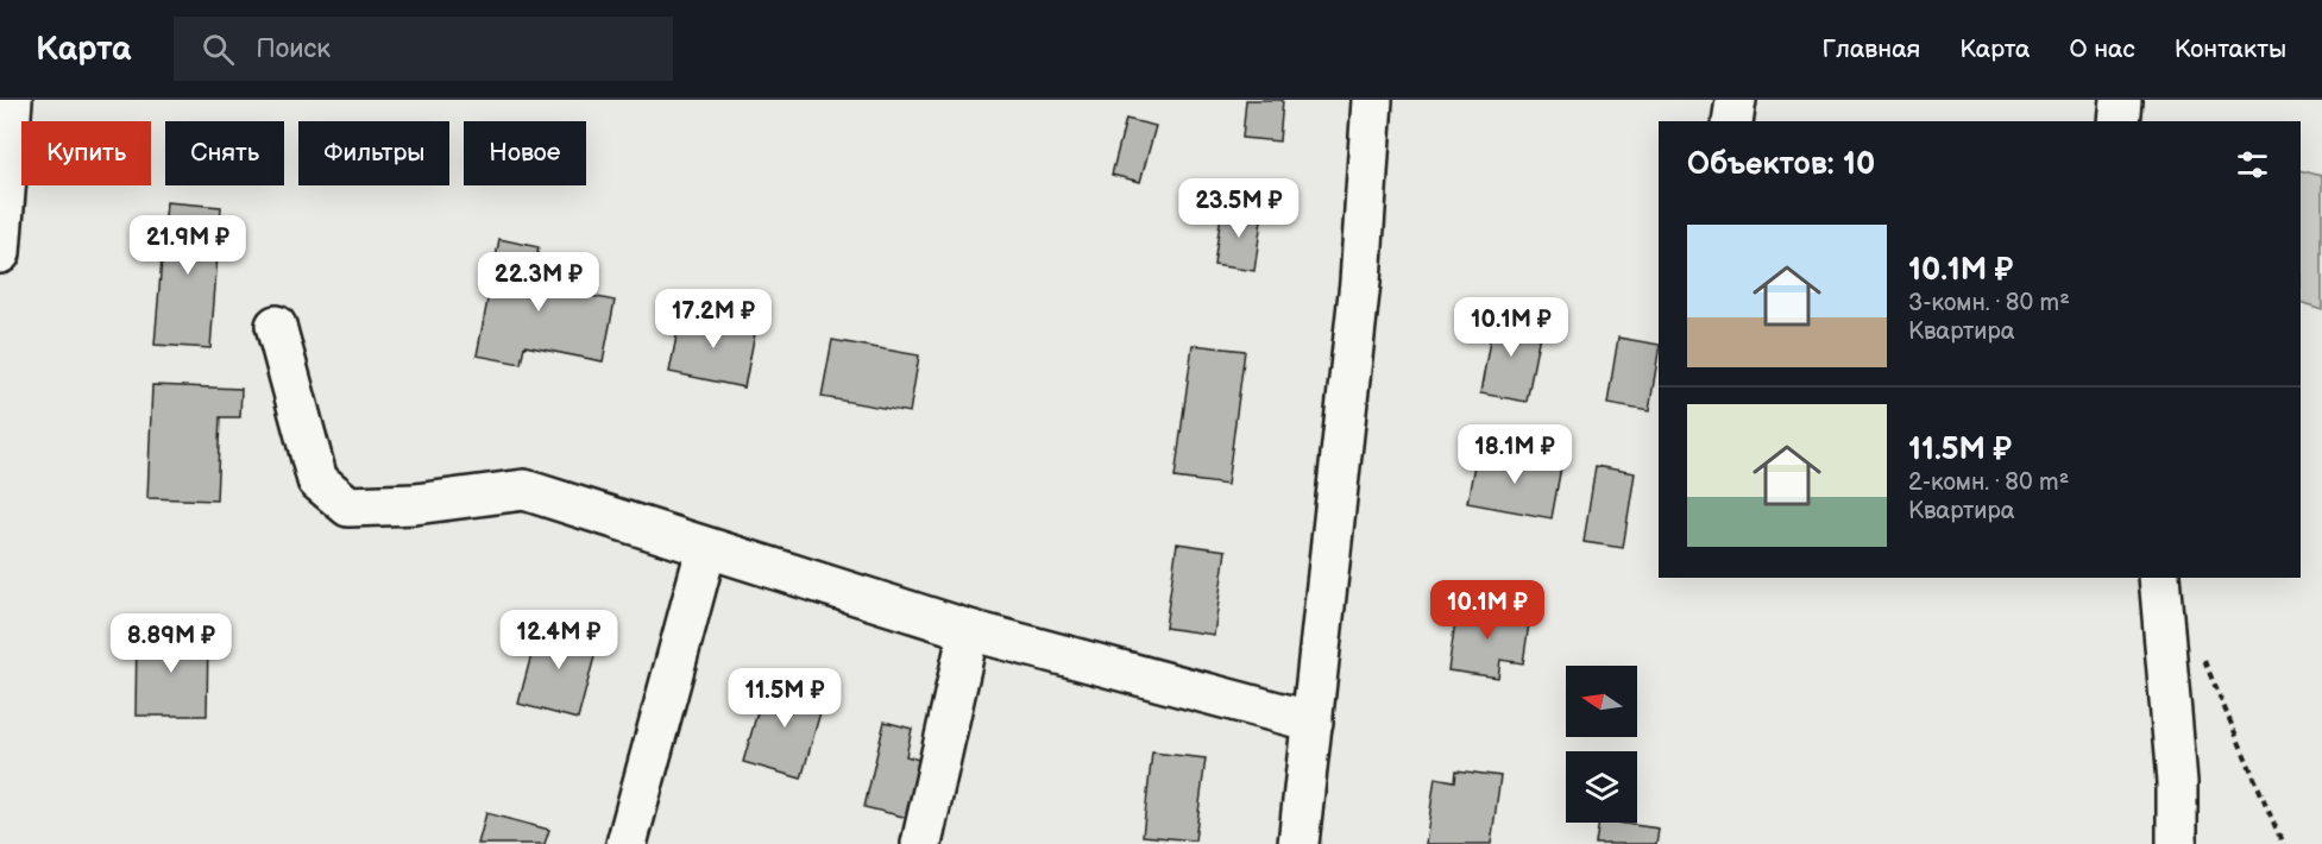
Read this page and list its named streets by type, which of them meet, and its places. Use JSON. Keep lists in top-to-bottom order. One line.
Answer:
{"north":"left","page":{"header":"Карта","search":"Поиск","nav":["Главная","Карта","О нас","Контакты"],"chip":["Купить","Снять","Фильтры","Новое"],"heading":"Объектов: 10","price":["23.5M ₽","21.9M ₽","22.3M ₽","17.2M ₽","10.1M ₽","18.1M ₽","10.1M ₽","12.4M ₽","8.89M ₽","11.5M ₽"],"list":[{"name":"10.1M ₽","note":"3-комн. · 80 m² · Квартира"},{"name":"11.5M ₽","note":"2-комн. · 80 m² · Квартира"}]}}
